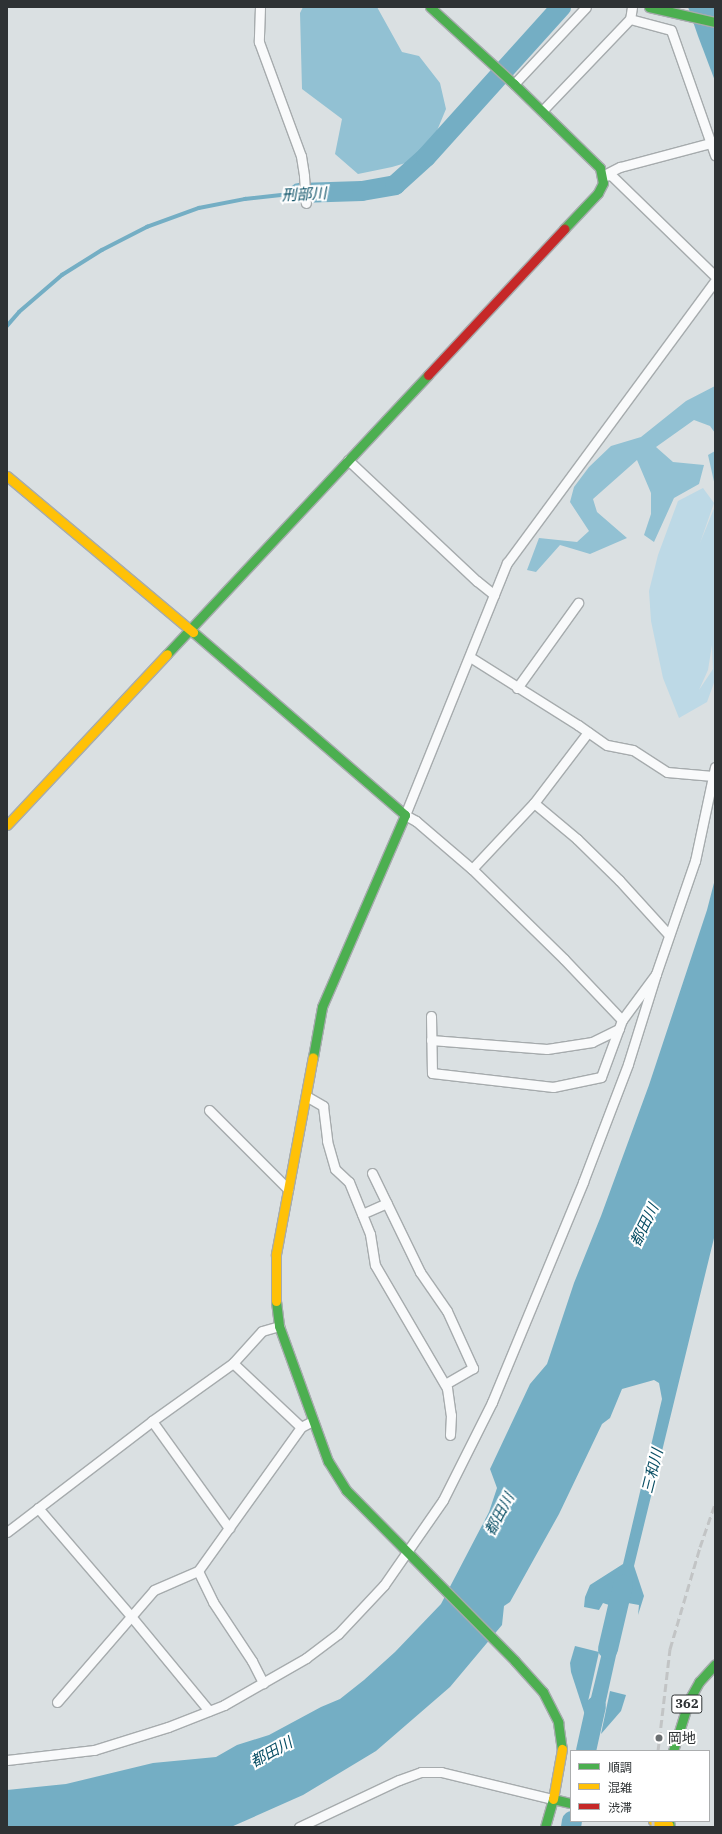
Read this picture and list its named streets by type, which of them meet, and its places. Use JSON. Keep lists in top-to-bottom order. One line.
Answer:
{"streets":{"main road":["362"]},"water":["刑部川","都田川","三和川"],"places":["岡地"],"legend":["順調","混雑","渋滞"]}
